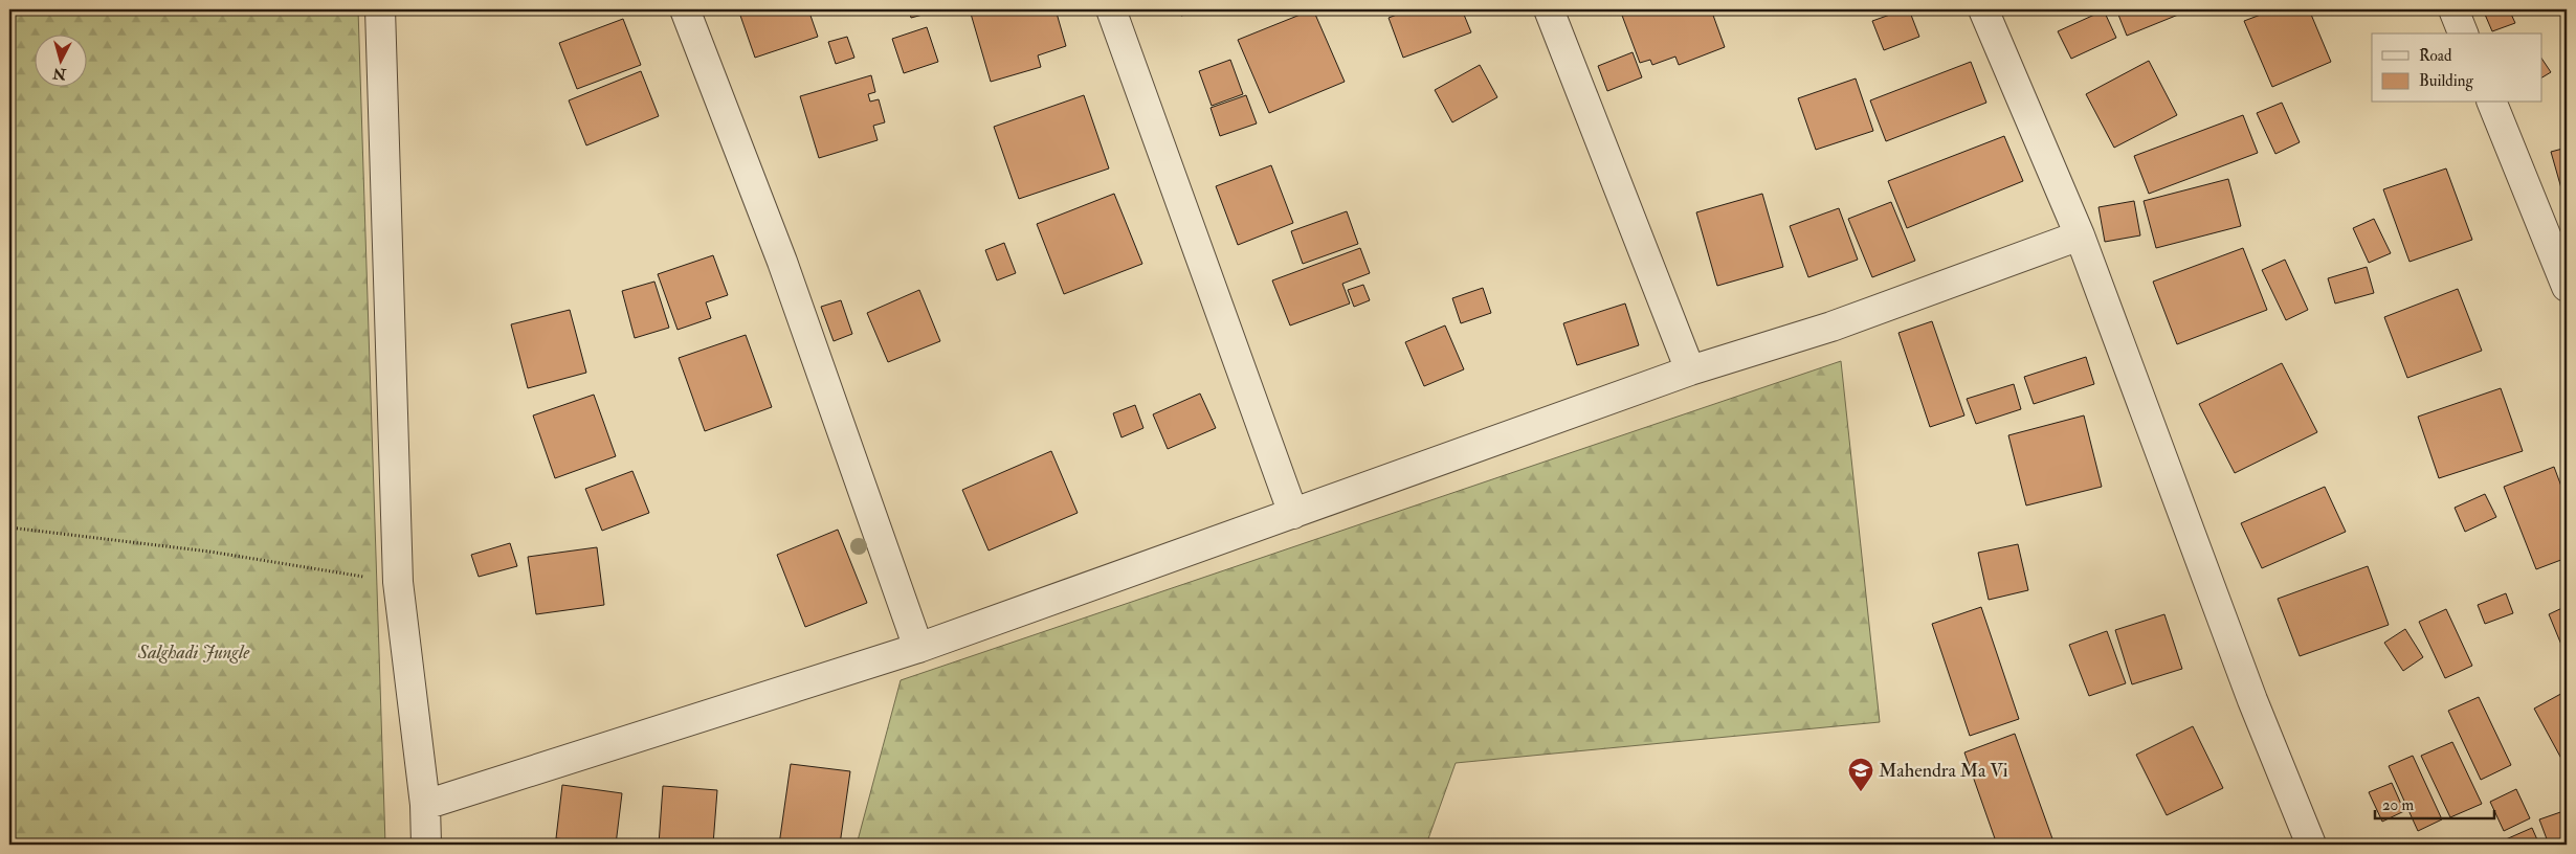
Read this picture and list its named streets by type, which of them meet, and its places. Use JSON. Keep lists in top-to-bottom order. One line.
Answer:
{"parks":["Salghadi Jungle"],"places":{"school or university":["Mahendra Ma Vi"]},"legend":["Road","Building"],"scale_bar":"20 m","north":"bottom"}
